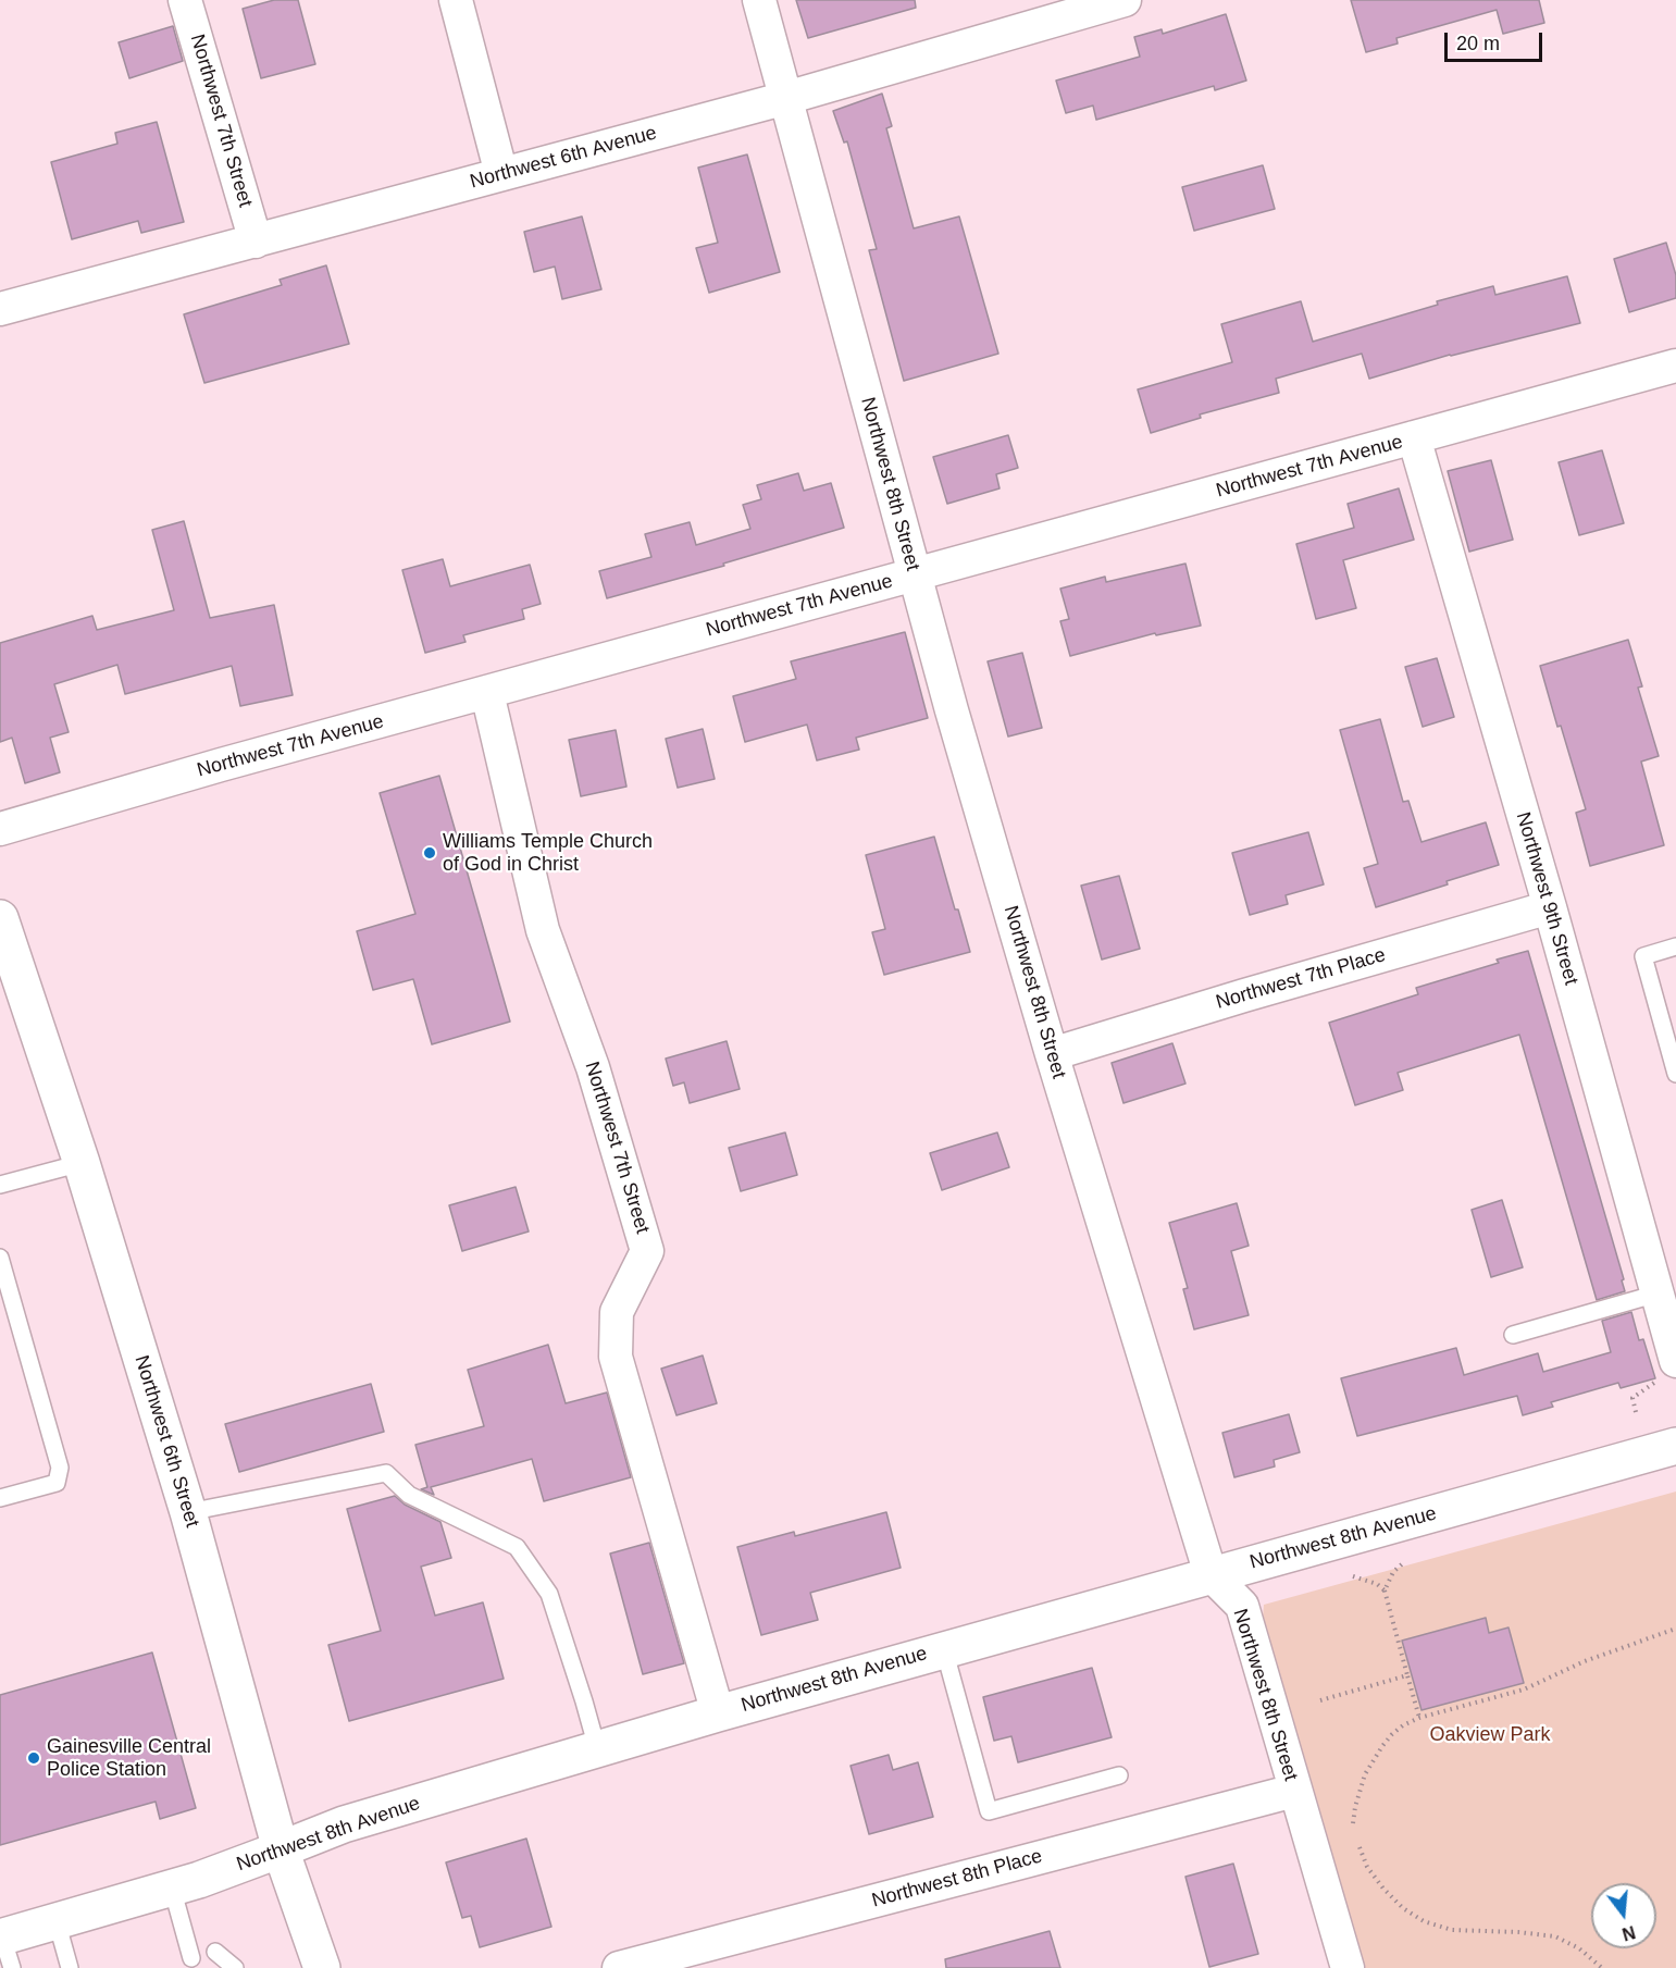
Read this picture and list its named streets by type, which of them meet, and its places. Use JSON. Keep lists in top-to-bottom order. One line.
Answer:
{"streets":{"street":["Northwest 7th Street","Northwest 6th Avenue","Northwest 7th Avenue","Northwest 8th Street","Northwest 9th Street","Northwest 7th Place","Northwest 6th Street","Northwest 8th Avenue","Northwest 8th Place"]},"crossings":[["Northwest 7th Street","Northwest 6th Avenue"],["Northwest 7th Street","Northwest 7th Avenue"],["Northwest 7th Street","Northwest 8th Avenue"],["Northwest 6th Avenue","Northwest 8th Street"],["Northwest 7th Avenue","Northwest 8th Street"],["Northwest 7th Avenue","Northwest 9th Street"],["Northwest 8th Street","Northwest 7th Place"],["Northwest 8th Street","Northwest 8th Avenue"],["Northwest 8th Street","Northwest 8th Place"],["Northwest 9th Street","Northwest 7th Place"],["Northwest 6th Street","Northwest 8th Avenue"]],"parks":["Oakview Park"],"places":["Williams Temple Church of God in Christ","Gainesville Central Police Station"],"scale_bar":"20 m","north":"bottom"}
